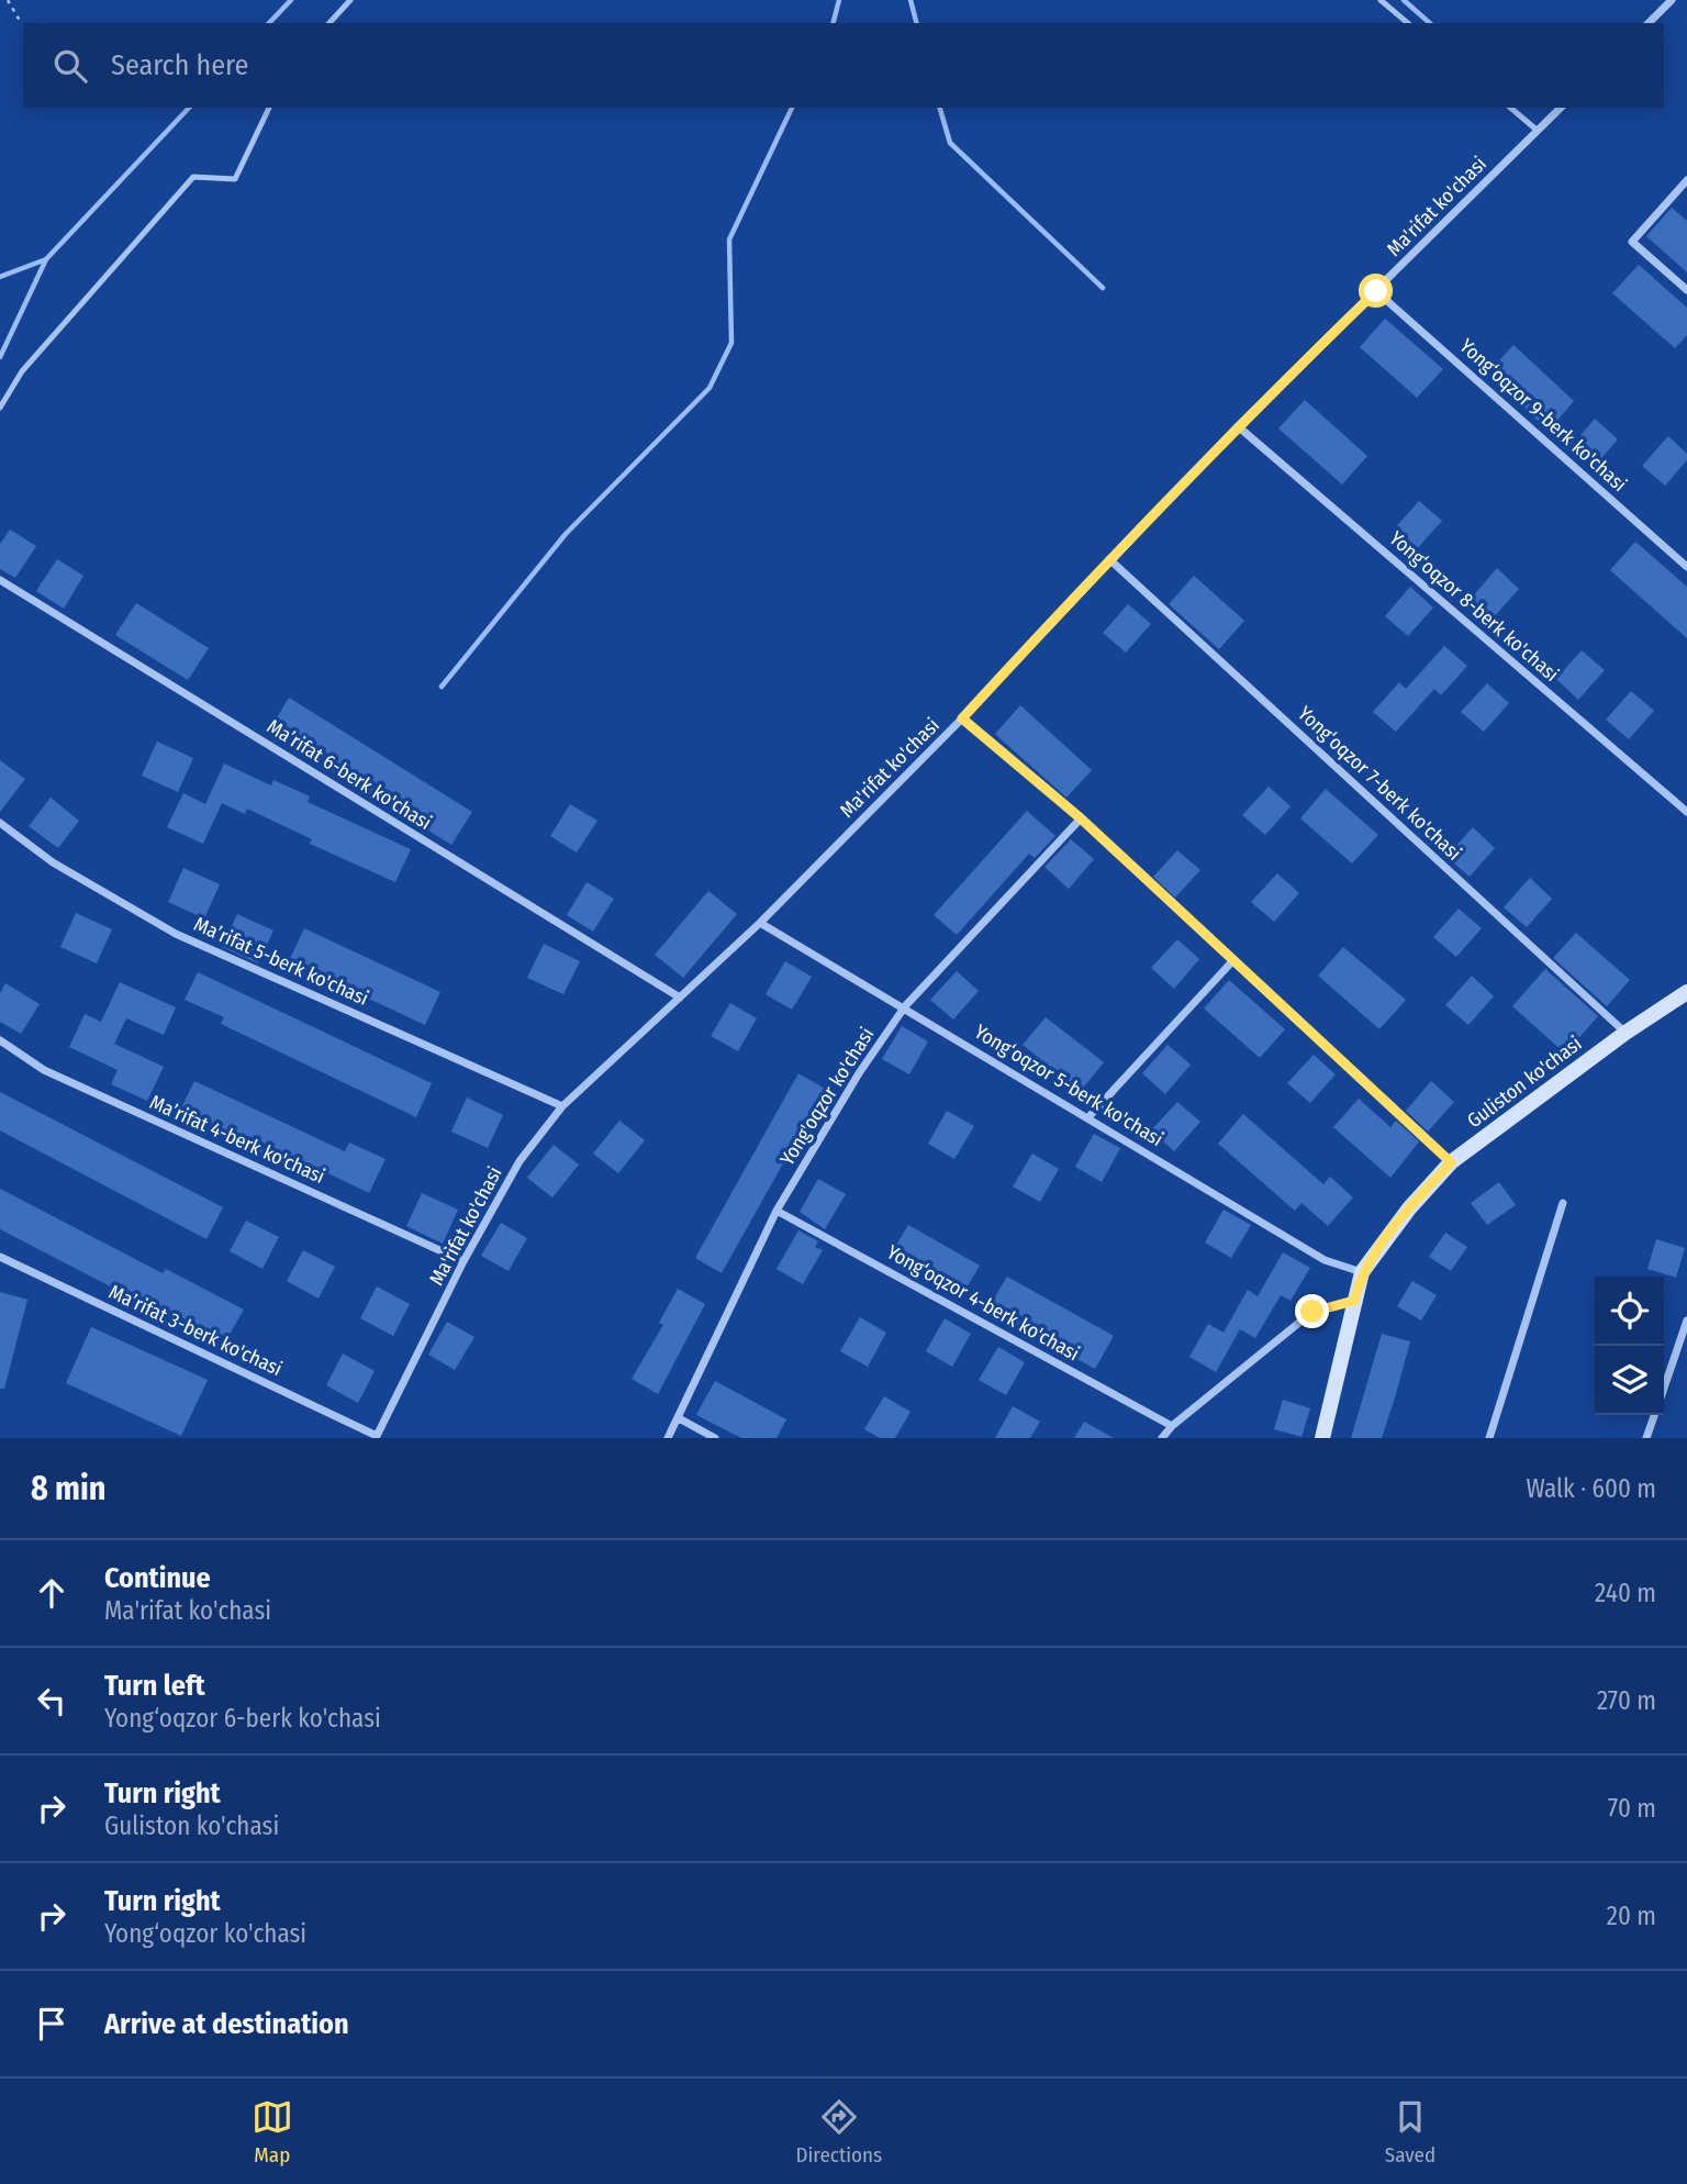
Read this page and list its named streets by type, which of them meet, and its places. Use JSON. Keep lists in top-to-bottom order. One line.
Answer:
{"streets":{"main road":["Guliston ko'chasi"],"street":["Ma'rifat ko'chasi","Yong‘oqzor 9-berk ko'chasi","Yong‘oqzor 8-berk ko'chasi","Ma’rifat 6-berk ko'chasi","Yong‘oqzor 7-berk ko'chasi","Ma’rifat 5-berk ko'chasi","Yong‘oqzor 5-berk ko'chasi","Yong'oqzor ko'chasi","Ma’rifat 4-berk ko'chasi","Yong‘oqzor 4-berk ko'chasi","Ma’rifat 3-berk ko'chasi"]},"crossings":[["Ma'rifat ko'chasi","Yong‘oqzor 9-berk ko'chasi"],["Ma'rifat ko'chasi","Yong‘oqzor 8-berk ko'chasi"],["Ma'rifat ko'chasi","Ma’rifat 6-berk ko'chasi"],["Ma'rifat ko'chasi","Yong‘oqzor 7-berk ko'chasi"],["Ma'rifat ko'chasi","Ma’rifat 5-berk ko'chasi"],["Ma'rifat ko'chasi","Yong‘oqzor 5-berk ko'chasi"],["Ma'rifat ko'chasi","Ma’rifat 4-berk ko'chasi"],["Ma'rifat ko'chasi","Ma’rifat 3-berk ko'chasi"],["Yong‘oqzor 7-berk ko'chasi","Guliston ko'chasi"],["Guliston ko'chasi","Yong‘oqzor 5-berk ko'chasi"],["Yong‘oqzor 5-berk ko'chasi","Yong'oqzor ko'chasi"],["Yong'oqzor ko'chasi","Yong‘oqzor 4-berk ko'chasi"]],"page":{"search":"Search here","heading":["8 min","Walk · 600 m"],"list":[["Continue","Ma'rifat ko'chasi","240 m"],["Turn left","Yong‘oqzor 6-berk ko'chasi","270 m"],["Turn right","Guliston ko'chasi","70 m"],["Turn right","Yong‘oqzor ko'chasi","20 m"],"Arrive at destination"],"nav":["Map","Directions","Saved"]}}
